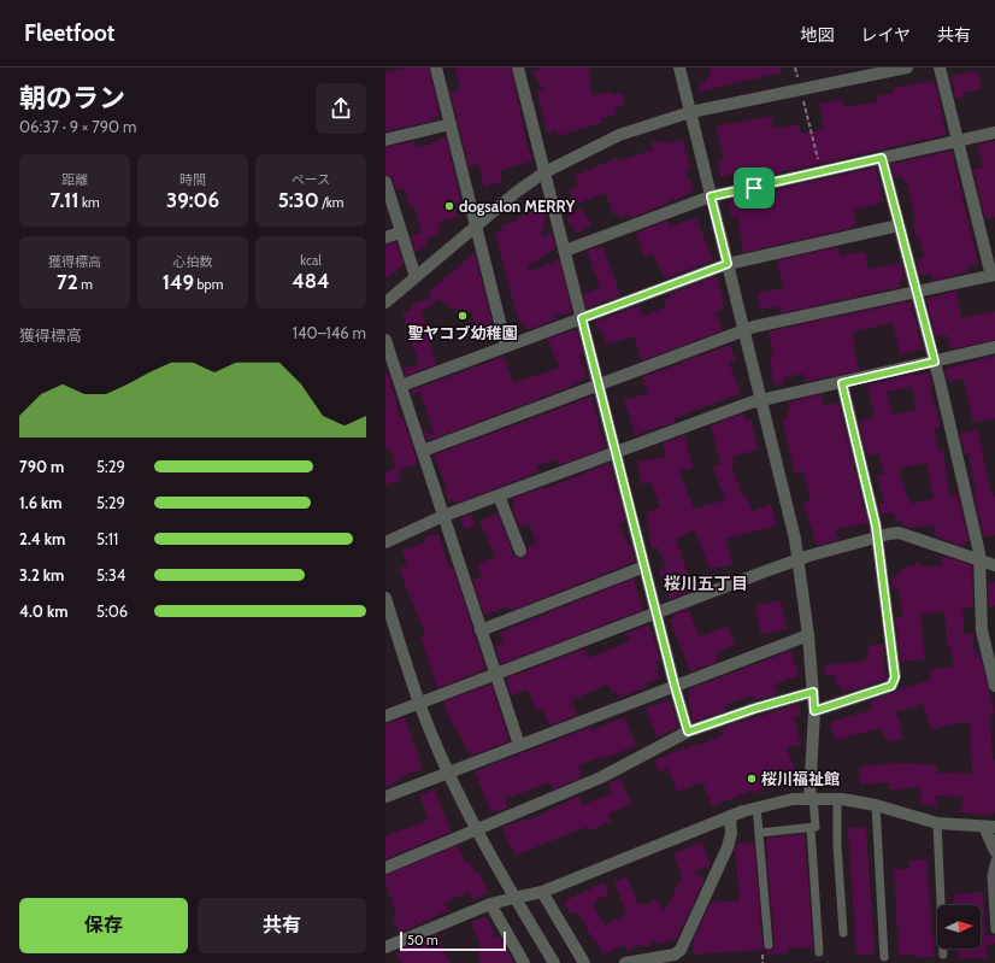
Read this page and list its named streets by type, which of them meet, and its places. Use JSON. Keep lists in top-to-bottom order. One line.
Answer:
{"districts":["桜川五丁目"],"places":["dogsalon MERRY","聖ヤコブ幼稚園","桜川福祉館"],"scale_bar":"50 m","north":"right","page":{"header":"Fleetfoot","nav":["地図","レイヤ","共有"],"heading":["朝のラン","06:37 · 9 × 790 m"],"stats":[["距離","7.11 km"],["時間","39:06"],["ペース","5:30 /km"],["獲得標高","72 m"],["心拍数","149 bpm"],["kcal","484"]],"chart":["獲得標高","140–146 m"],"list":[{"name":"790 m","note":"5:29"},{"name":"1.6 km","note":"5:29"},{"name":"2.4 km","note":"5:11"},{"name":"3.2 km","note":"5:34"},{"name":"4.0 km","note":"5:06"}],"buttons":["保存","共有"],"scale":"50 m"}}
